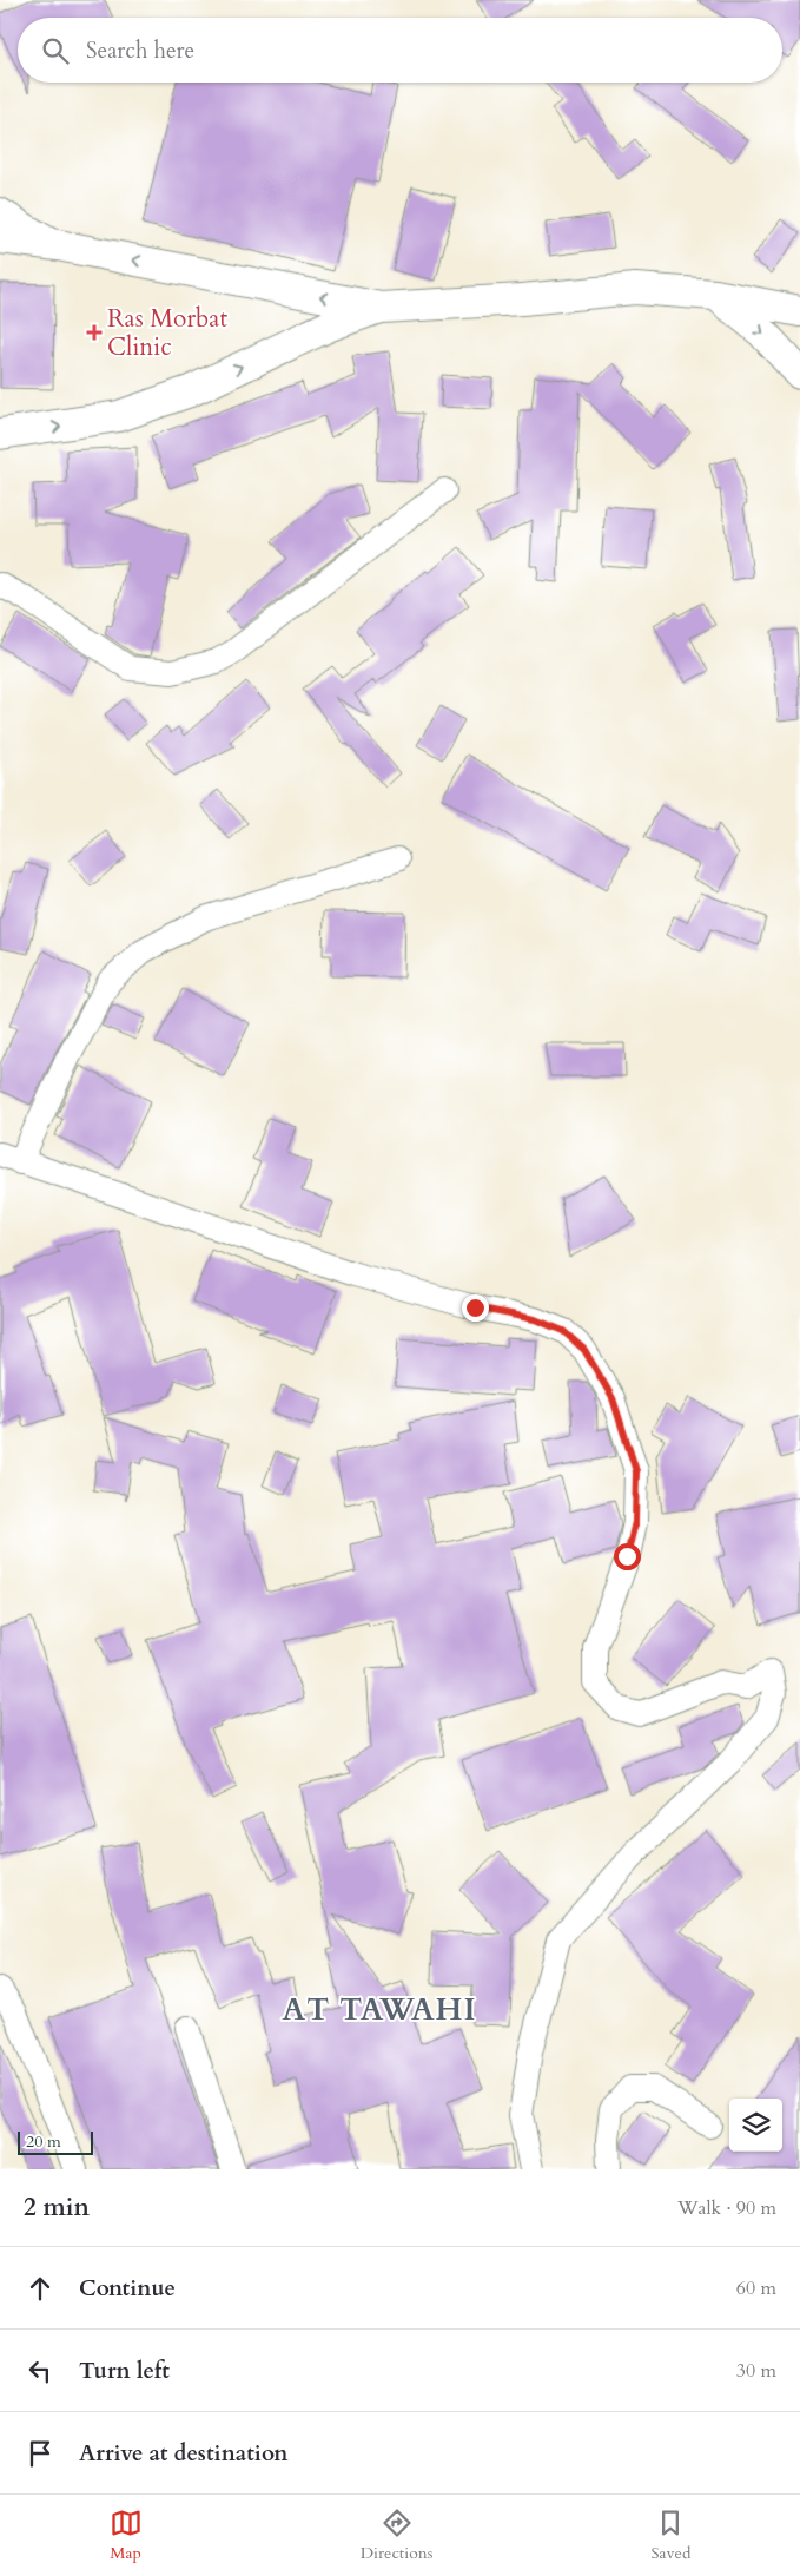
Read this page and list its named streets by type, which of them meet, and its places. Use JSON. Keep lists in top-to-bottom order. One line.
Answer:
{"districts":["AT TAWAHI"],"places":{"health":["Ras Morbat Clinic"]},"scale_bar":"20 m","page":{"search":"Search here","scale":"20 m","heading":["2 min","Walk · 90 m"],"list":[["Continue","60 m"],["Turn left","30 m"],"Arrive at destination"],"nav":["Map","Directions","Saved"]}}
